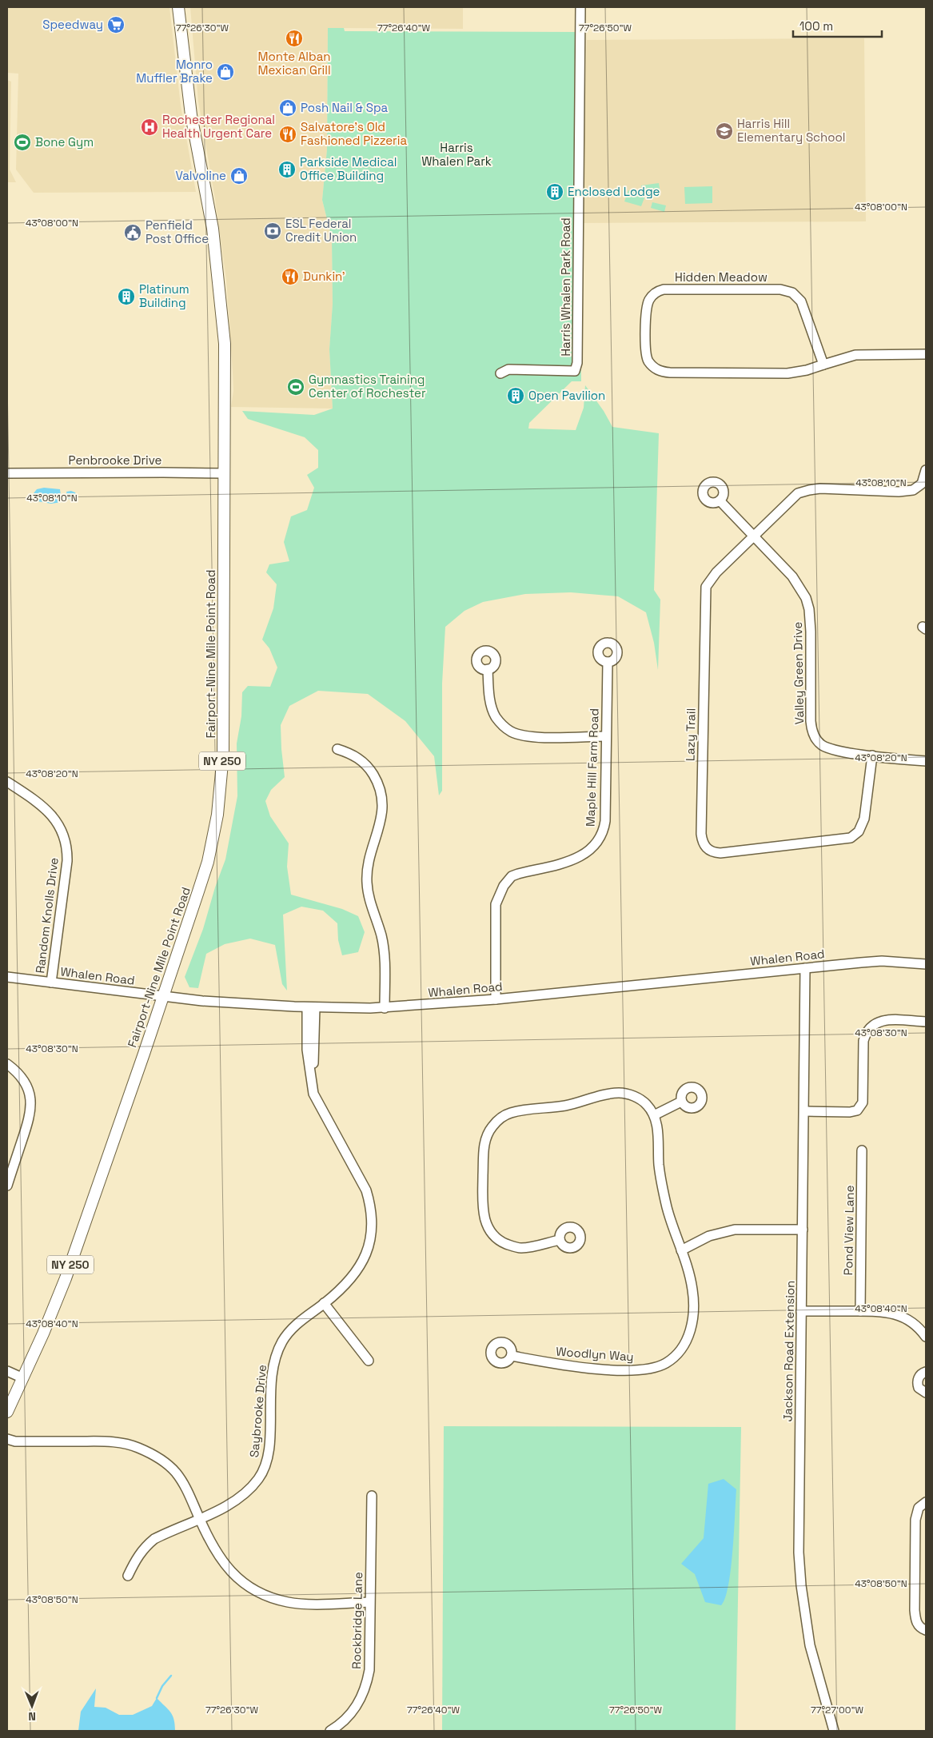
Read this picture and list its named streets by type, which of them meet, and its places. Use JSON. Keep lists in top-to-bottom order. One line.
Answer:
{"streets":{"main road":["Fairport-Nine Mile Point Road","NY 250"],"street":["Hidden Meadow","Harris Whalen Park Road","Penbrooke Drive","Valley Green Drive","Lazy Trail","Maple Hill Farm Road","Random Knolls Drive","Whalen Road","Pond View Lane","Jackson Road Extension","Woodlyn Way","Saybrooke Drive","Rockbridge Lane"]},"crossings":[["Penbrooke Drive","Fairport-Nine Mile Point Road"],["Fairport-Nine Mile Point Road","Whalen Road"],["Valley Green Drive","Lazy Trail"],["Maple Hill Farm Road","Whalen Road"],["Random Knolls Drive","Whalen Road"],["Whalen Road","Jackson Road Extension"],["Whalen Road","Saybrooke Drive"]],"parks":["Harris Whalen Park"],"places":{"supermarket":["Speedway"],"restaurant":["Monte Alban Mexican Grill","Salvatore's Old Fashioned Pizzeria","Dunkin'"],"shop":["Monro Muffler Brake","Posh Nail & Spa","Valvoline"],"hospital":["Rochester Regional Health Urgent Care"],"school or university":["Harris Hill Elementary School"],"sports":["Bone Gym","Gymnastics Training Center of Rochester"],"building":["Parkside Medical Office Building","Enclosed Lodge","Platinum Building","Open Pavilion"],"bank":["ESL Federal Credit Union"],"public building":["Penfield Post Office"]},"scale_bar":"100 m","north":"bottom","coordinates":["77°26'30\"W","77°26'40\"W","77°26'50\"W","43°08'00\"N","43°08'10\"N","43°08'20\"N","43°08'30\"N","43°08'40\"N","43°08'50\"N","77°27'00\"W"]}
